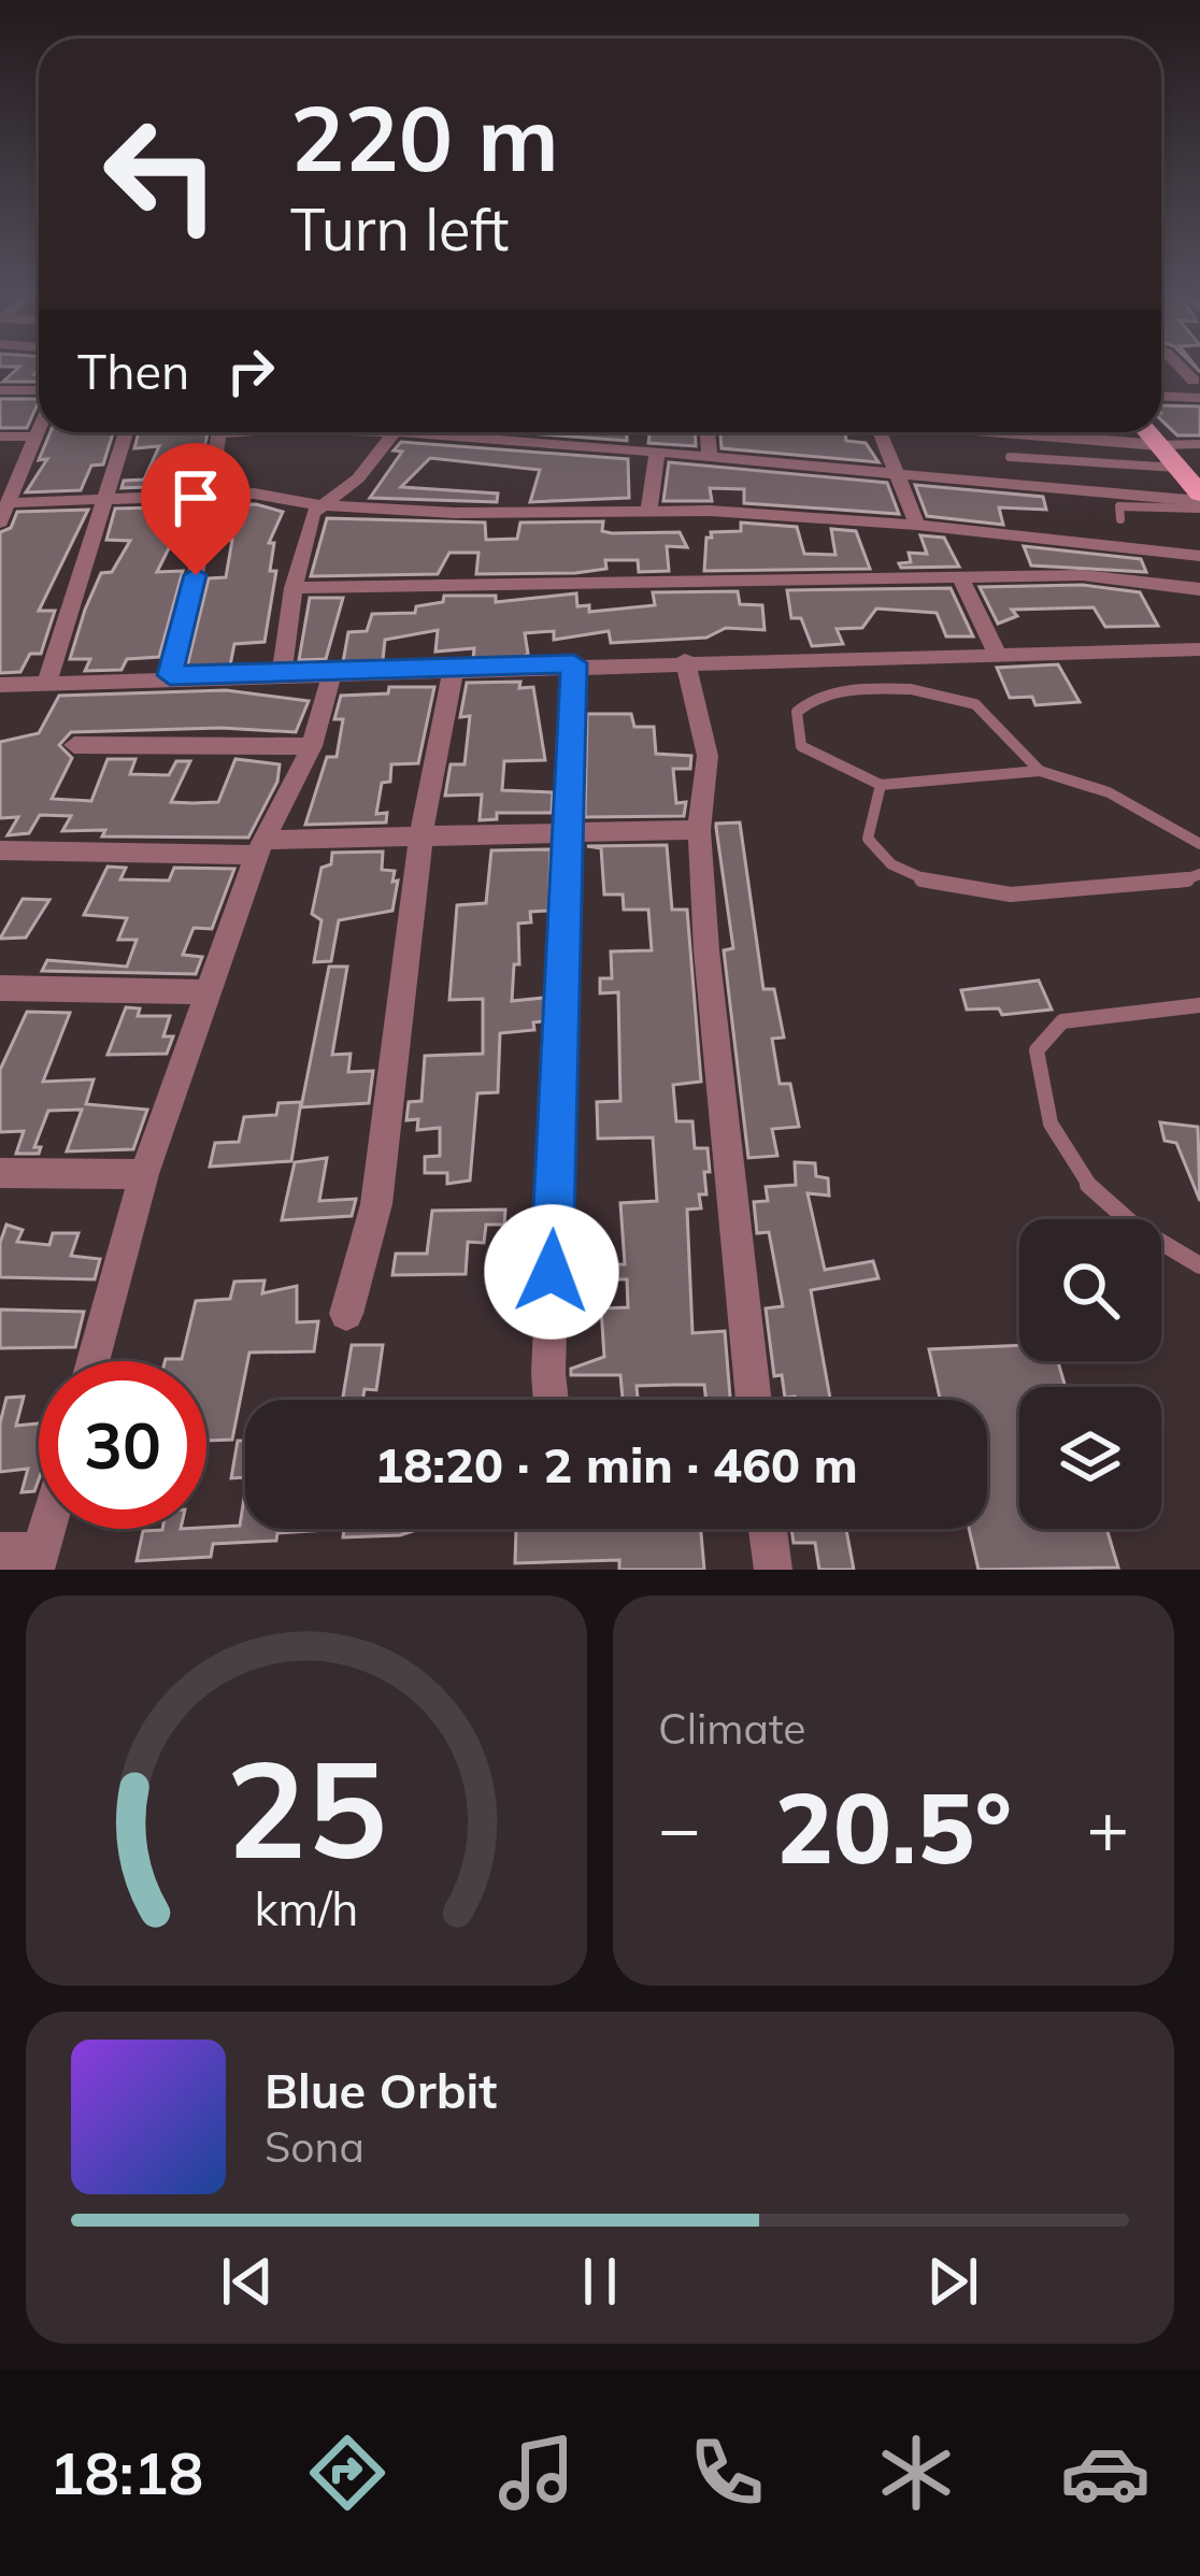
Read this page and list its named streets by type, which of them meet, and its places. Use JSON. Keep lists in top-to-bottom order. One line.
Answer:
{"page":{"turn":["220 m","Turn left"],"then":"Then","limit":"30","trip":"18:20 · 2 min · 460 m","tile":"Climate","heat":["−","20.5°","+"],"song":["Blue Orbit","Sona"],"tabs":"18:18","gauge":["25","km/h"]}}
